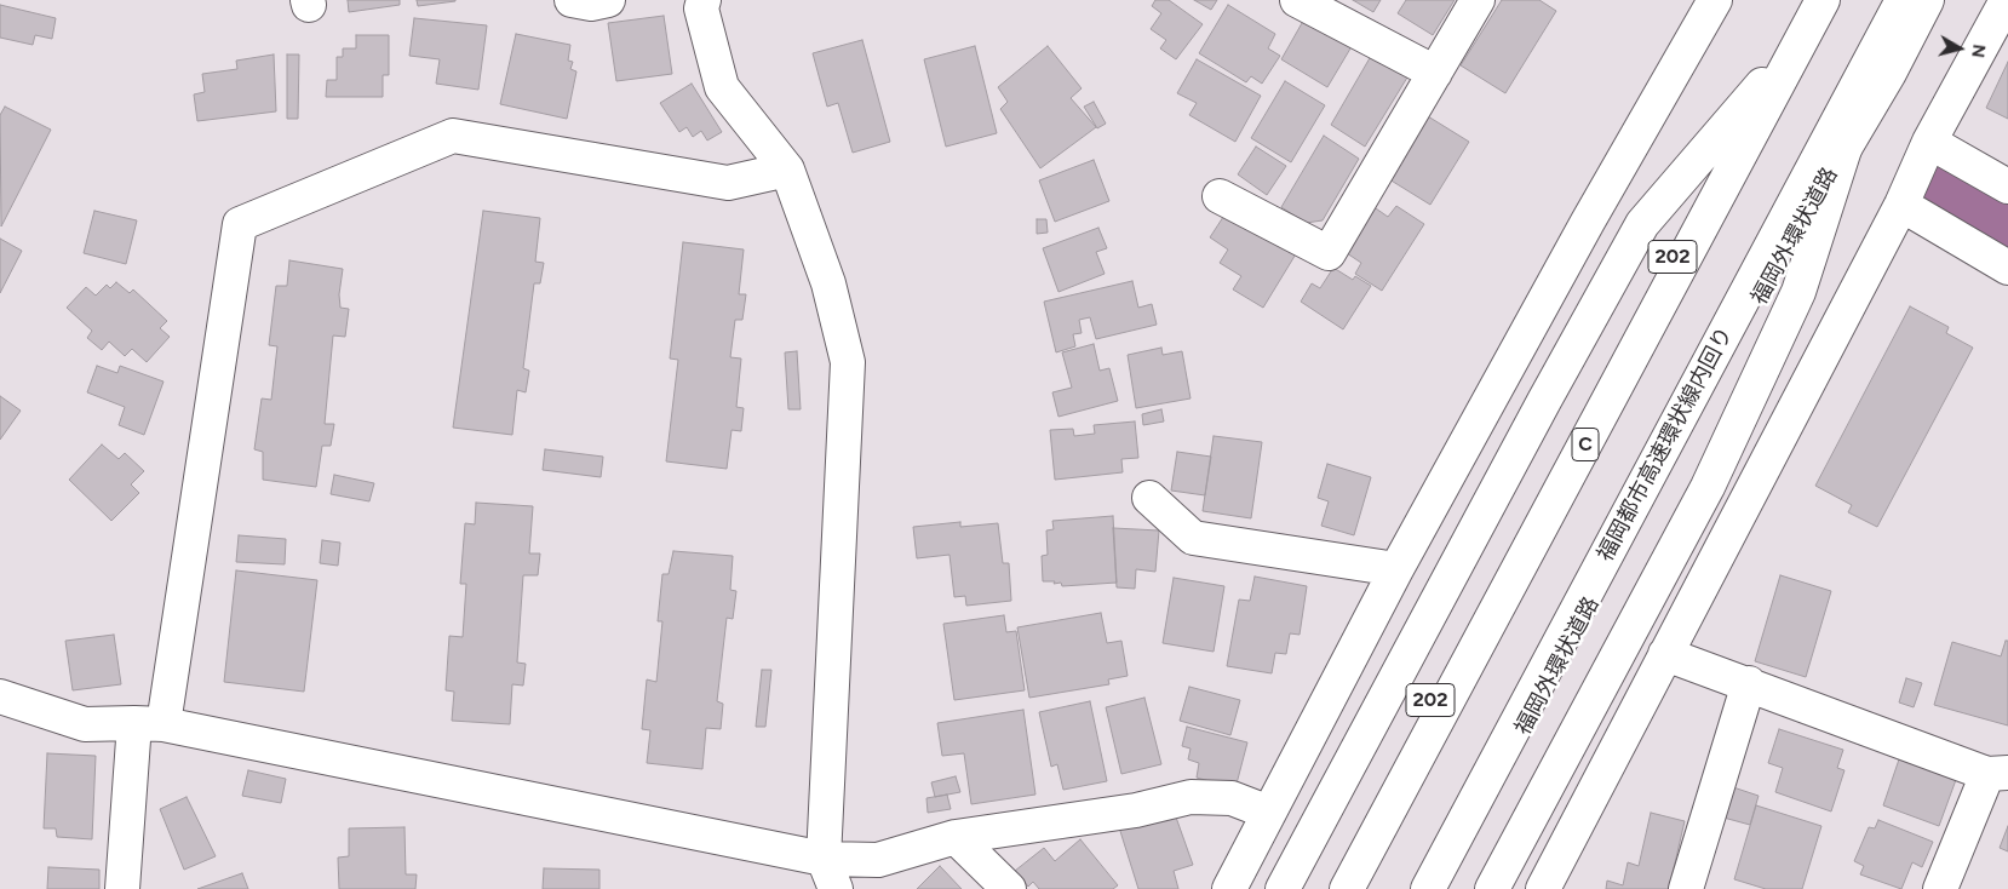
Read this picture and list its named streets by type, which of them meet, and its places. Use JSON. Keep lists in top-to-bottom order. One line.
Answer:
{"streets":{"main road":["福岡外環状道路","202","C","福岡都市高速環状線内回り"]},"north":"right"}
